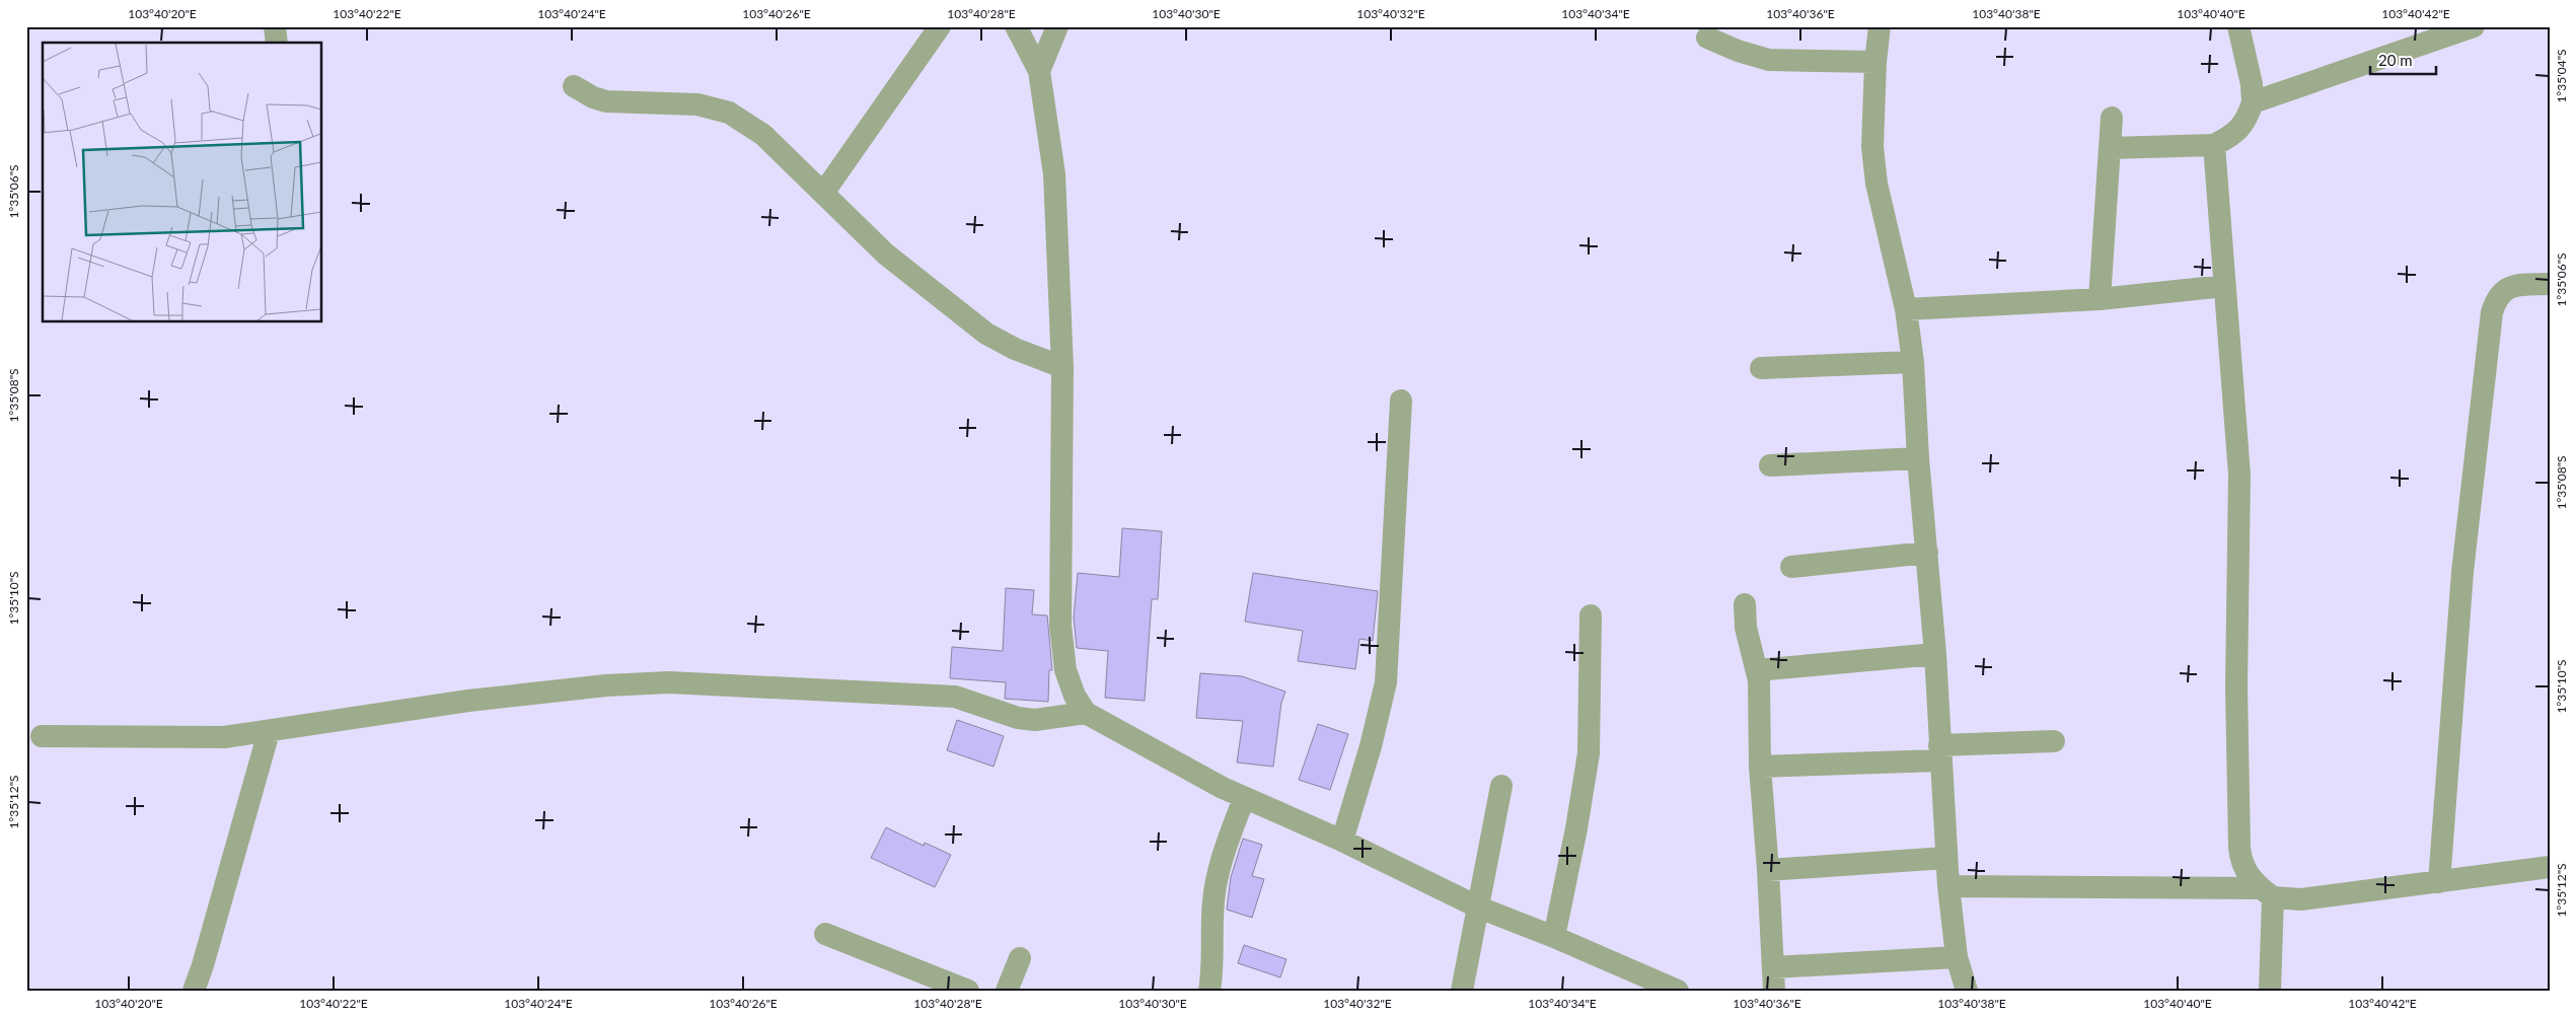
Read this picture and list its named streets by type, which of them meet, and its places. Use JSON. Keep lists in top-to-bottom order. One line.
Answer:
{"scale_bar":"20 m","coordinates":["103°40'20\"E","103°40'22\"E","103°40'24\"E","103°40'26\"E","103°40'28\"E","103°40'30\"E","103°40'32\"E","103°40'34\"E","103°40'36\"E","103°40'38\"E","103°40'40\"E","103°40'42\"E","1°35'04\"S","1°35'06\"S","1°35'08\"S","1°35'10\"S","1°35'12\"S"]}
